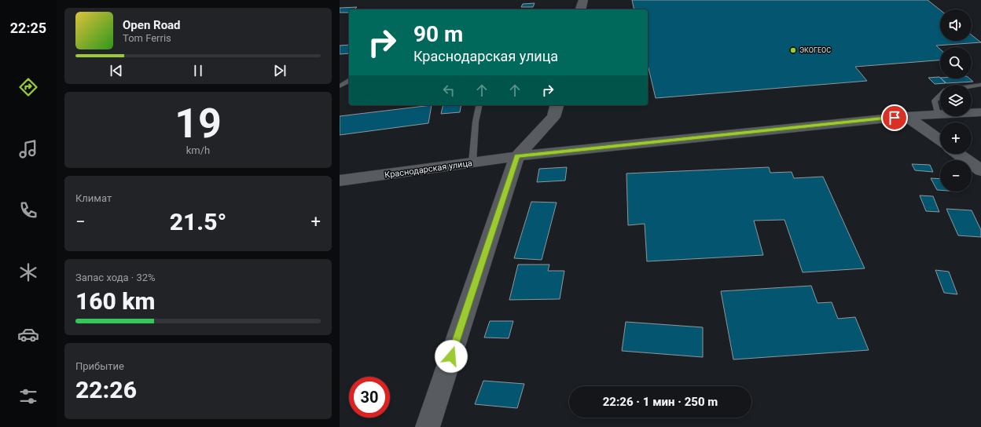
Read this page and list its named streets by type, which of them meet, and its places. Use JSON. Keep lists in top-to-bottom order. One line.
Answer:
{"streets":{"street":["Краснодарская улица"]},"places":["ЭКОГЕОС"],"page":{"tabs":"22:25","map_buttons":["+","−"],"turn":["90 m","Краснодарская улица"],"song":["Open Road","Tom Ferris"],"tile":[["19","km/h"],"Климат",["Запас хода · 32%","160 km"],["Прибытие","22:26"]],"heat":["−","21.5°","+"],"limit":"30","trip":"22:26 · 1 мин · 250 m"}}
